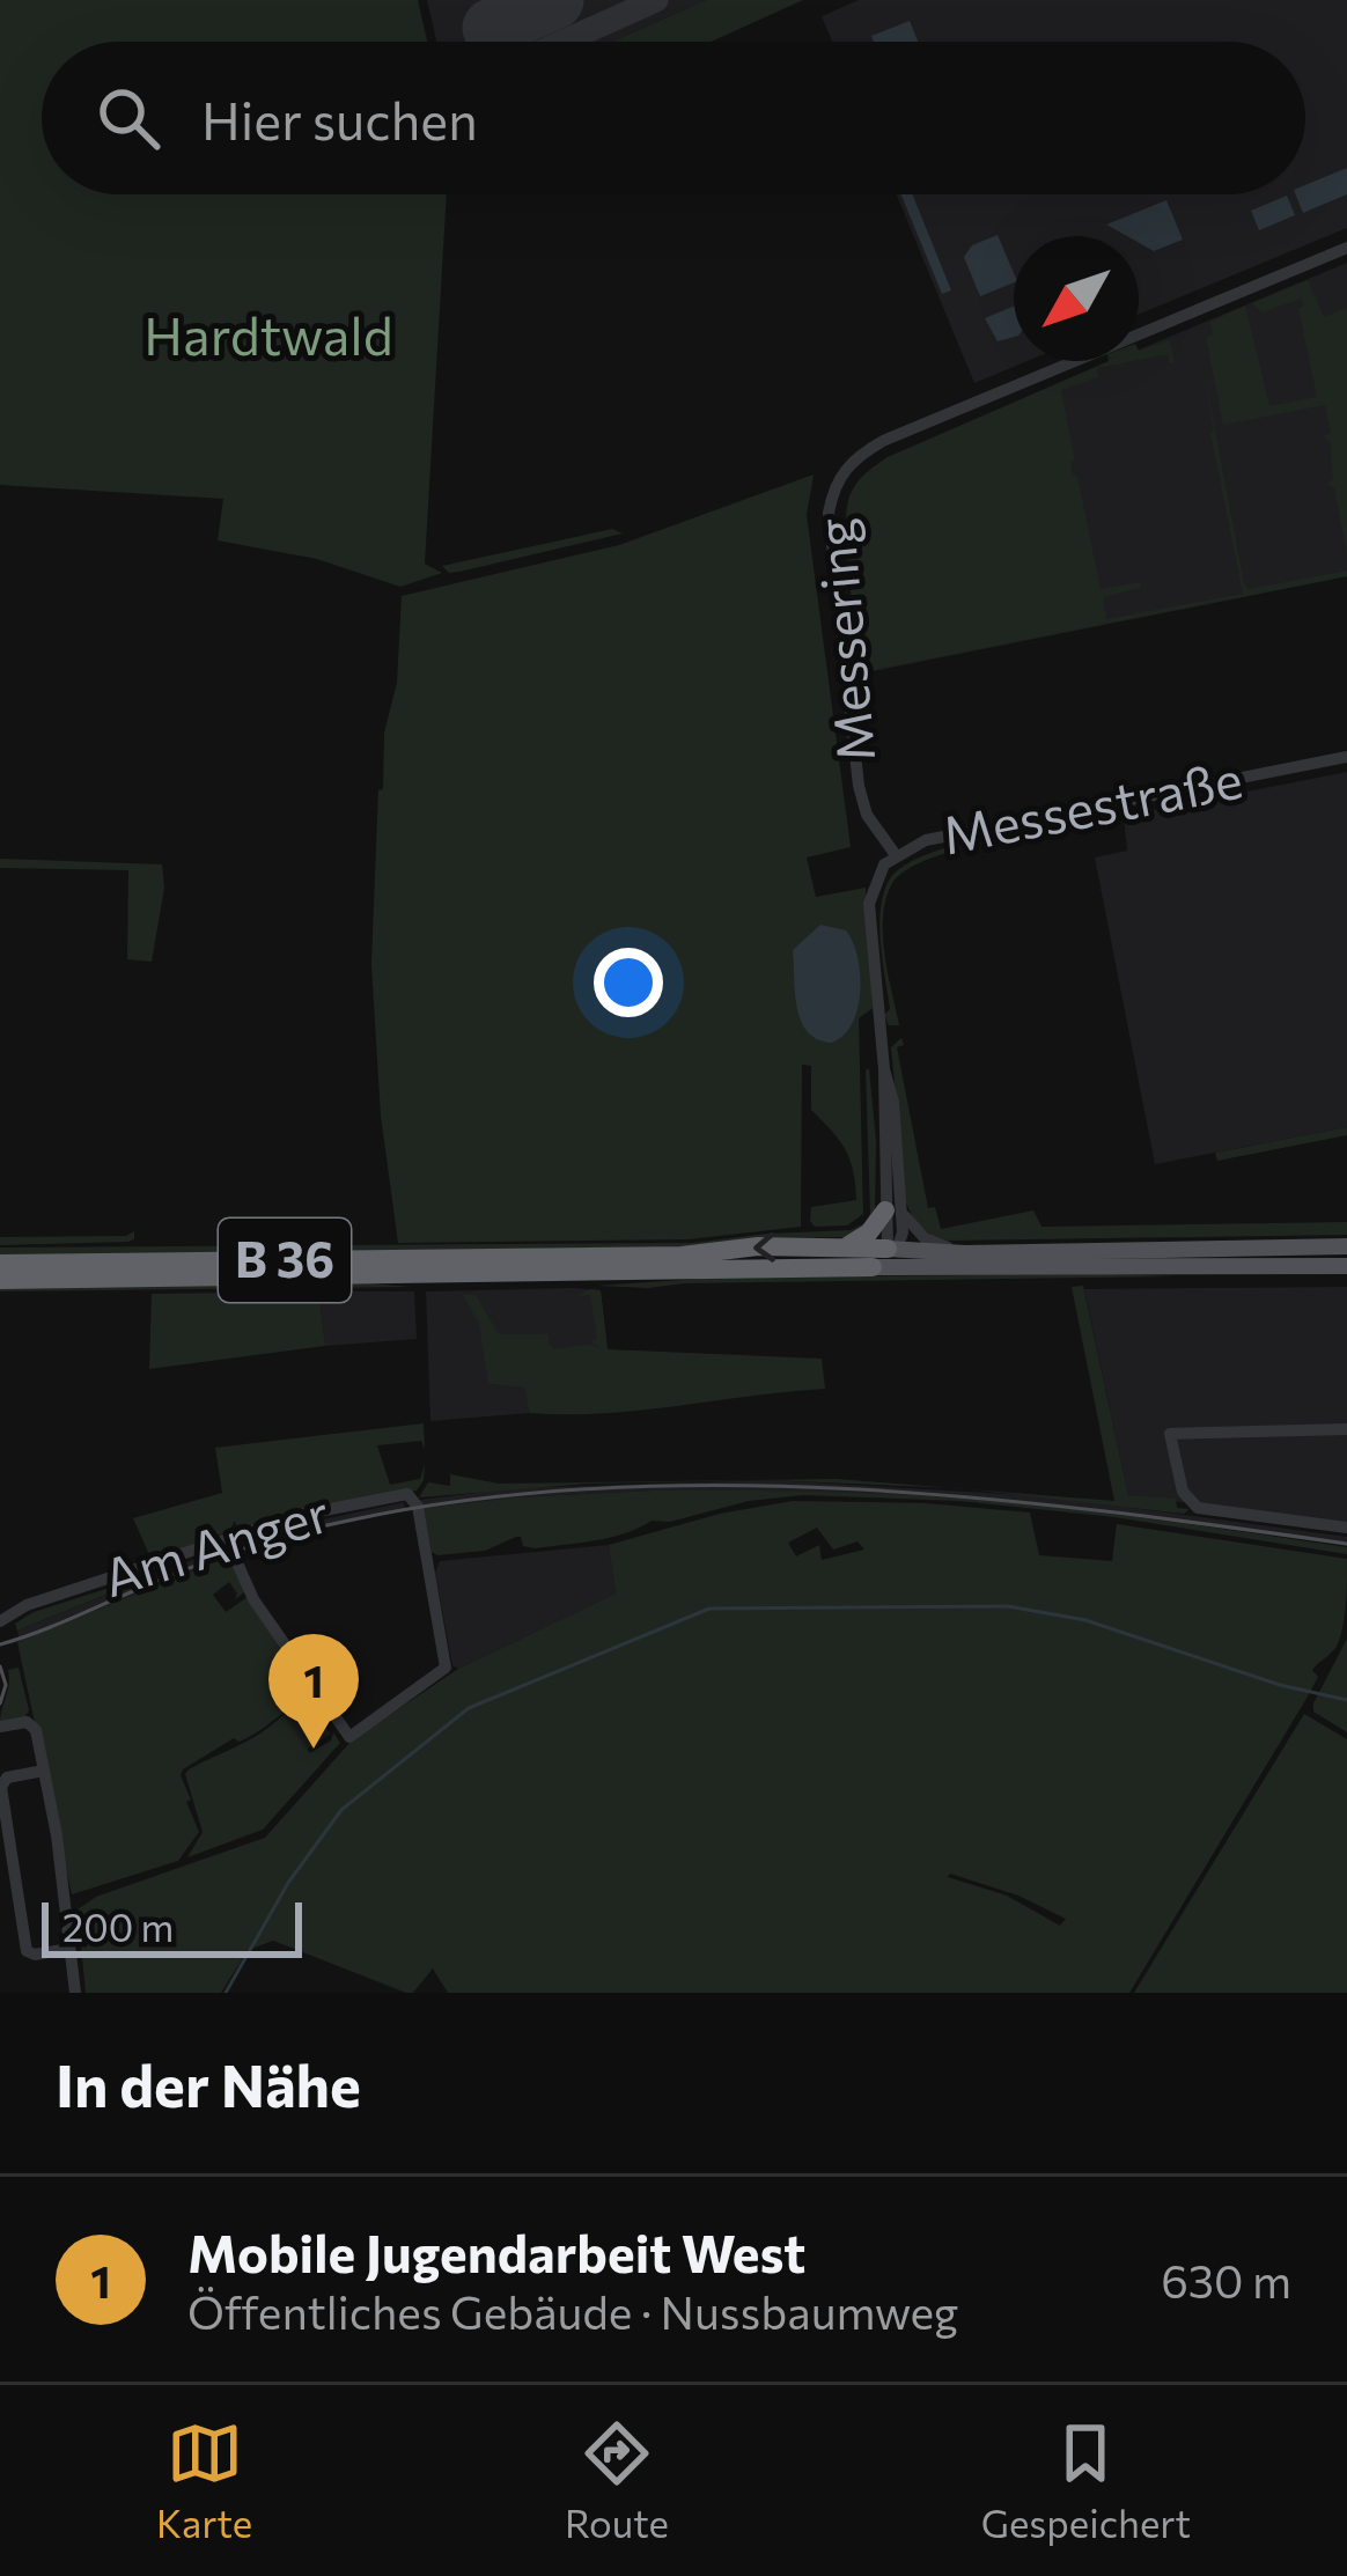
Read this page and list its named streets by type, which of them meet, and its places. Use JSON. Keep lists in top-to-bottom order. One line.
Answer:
{"streets":{"highway":["B 36"],"street":["Messering","Messestraße","Am Anger"]},"crossings":[["Messering","Messestraße"],["Messestraße","B 36"]],"parks":["Hardtwald"],"scale_bar":"200 m","north":"bottom left","page":{"search":"Hier suchen","pins":"1","scale":"200 m","heading":"In der Nähe","list":[{"mark":"1","name":"Mobile Jugendarbeit West","note":"Öffentliches Gebäude · Nussbaumweg","value":"630 m"}],"nav":["Karte","Route","Gespeichert"]}}
